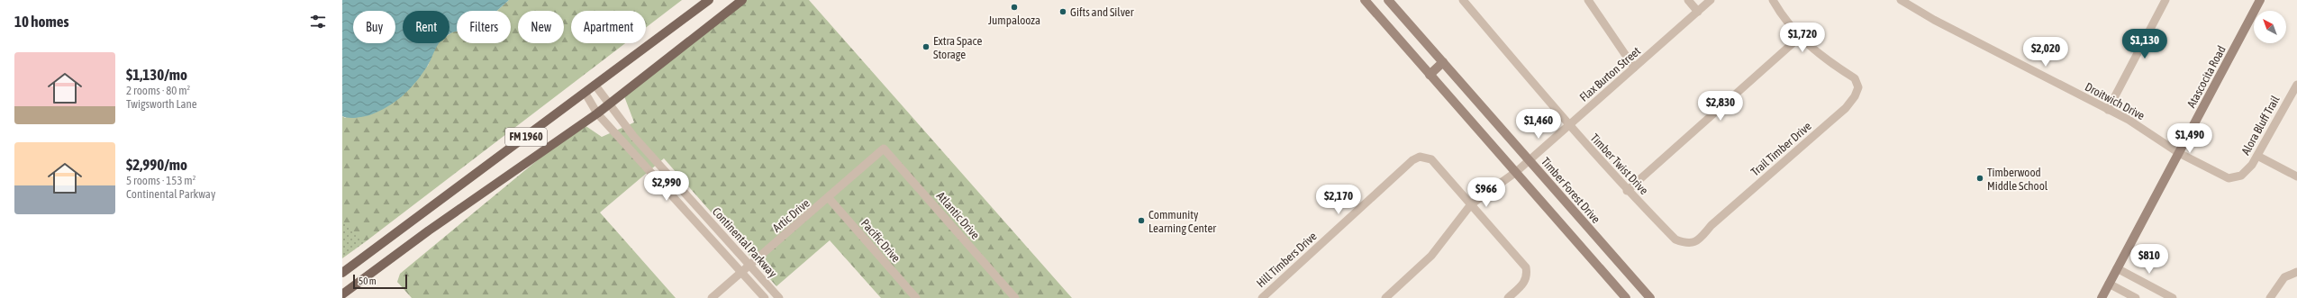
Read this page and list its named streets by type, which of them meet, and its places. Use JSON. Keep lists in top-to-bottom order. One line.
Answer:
{"streets":{"main road":["Atascocita Road","FM 1960","Timber Forest Drive"],"street":["Flax Burton Street","Droitwich Drive","Alora Bluff Trail","Trail Timber Drive","Timber Twist Drive","Artic Drive","Atlantic Drive","Pacific Drive","Continental Parkway","Hill Timbers Drive"]},"crossings":[["Flax Burton Street","Timber Twist Drive"],["Flax Burton Street","Timber Forest Drive"],["Flax Burton Street","Hill Timbers Drive"],["Atascocita Road","Droitwich Drive"],["Droitwich Drive","Alora Bluff Trail"],["FM 1960","Continental Parkway"],["Trail Timber Drive","Timber Twist Drive"],["Artic Drive","Atlantic Drive"],["Artic Drive","Pacific Drive"],["Artic Drive","Continental Parkway"]],"places":["Jumpalooza","Gifts and Silver","Extra Space Storage","Timberwood Middle School","Community Learning Center"],"scale_bar":"50 m","north":"top left","page":{"heading":"10 homes","chip":["Buy","Rent","Filters","New","Apartment"],"price":["$1,720","$1,130","$2,020","$2,830","$1,460","$1,490","$2,990","$966","$2,170","$810"],"list":[{"name":"$1,130/mo","note":"2 rooms · 80 m² · Twigsworth Lane"},{"name":"$2,990/mo","note":"5 rooms · 153 m² · Continental Parkway"}],"scale":"50 m"}}
